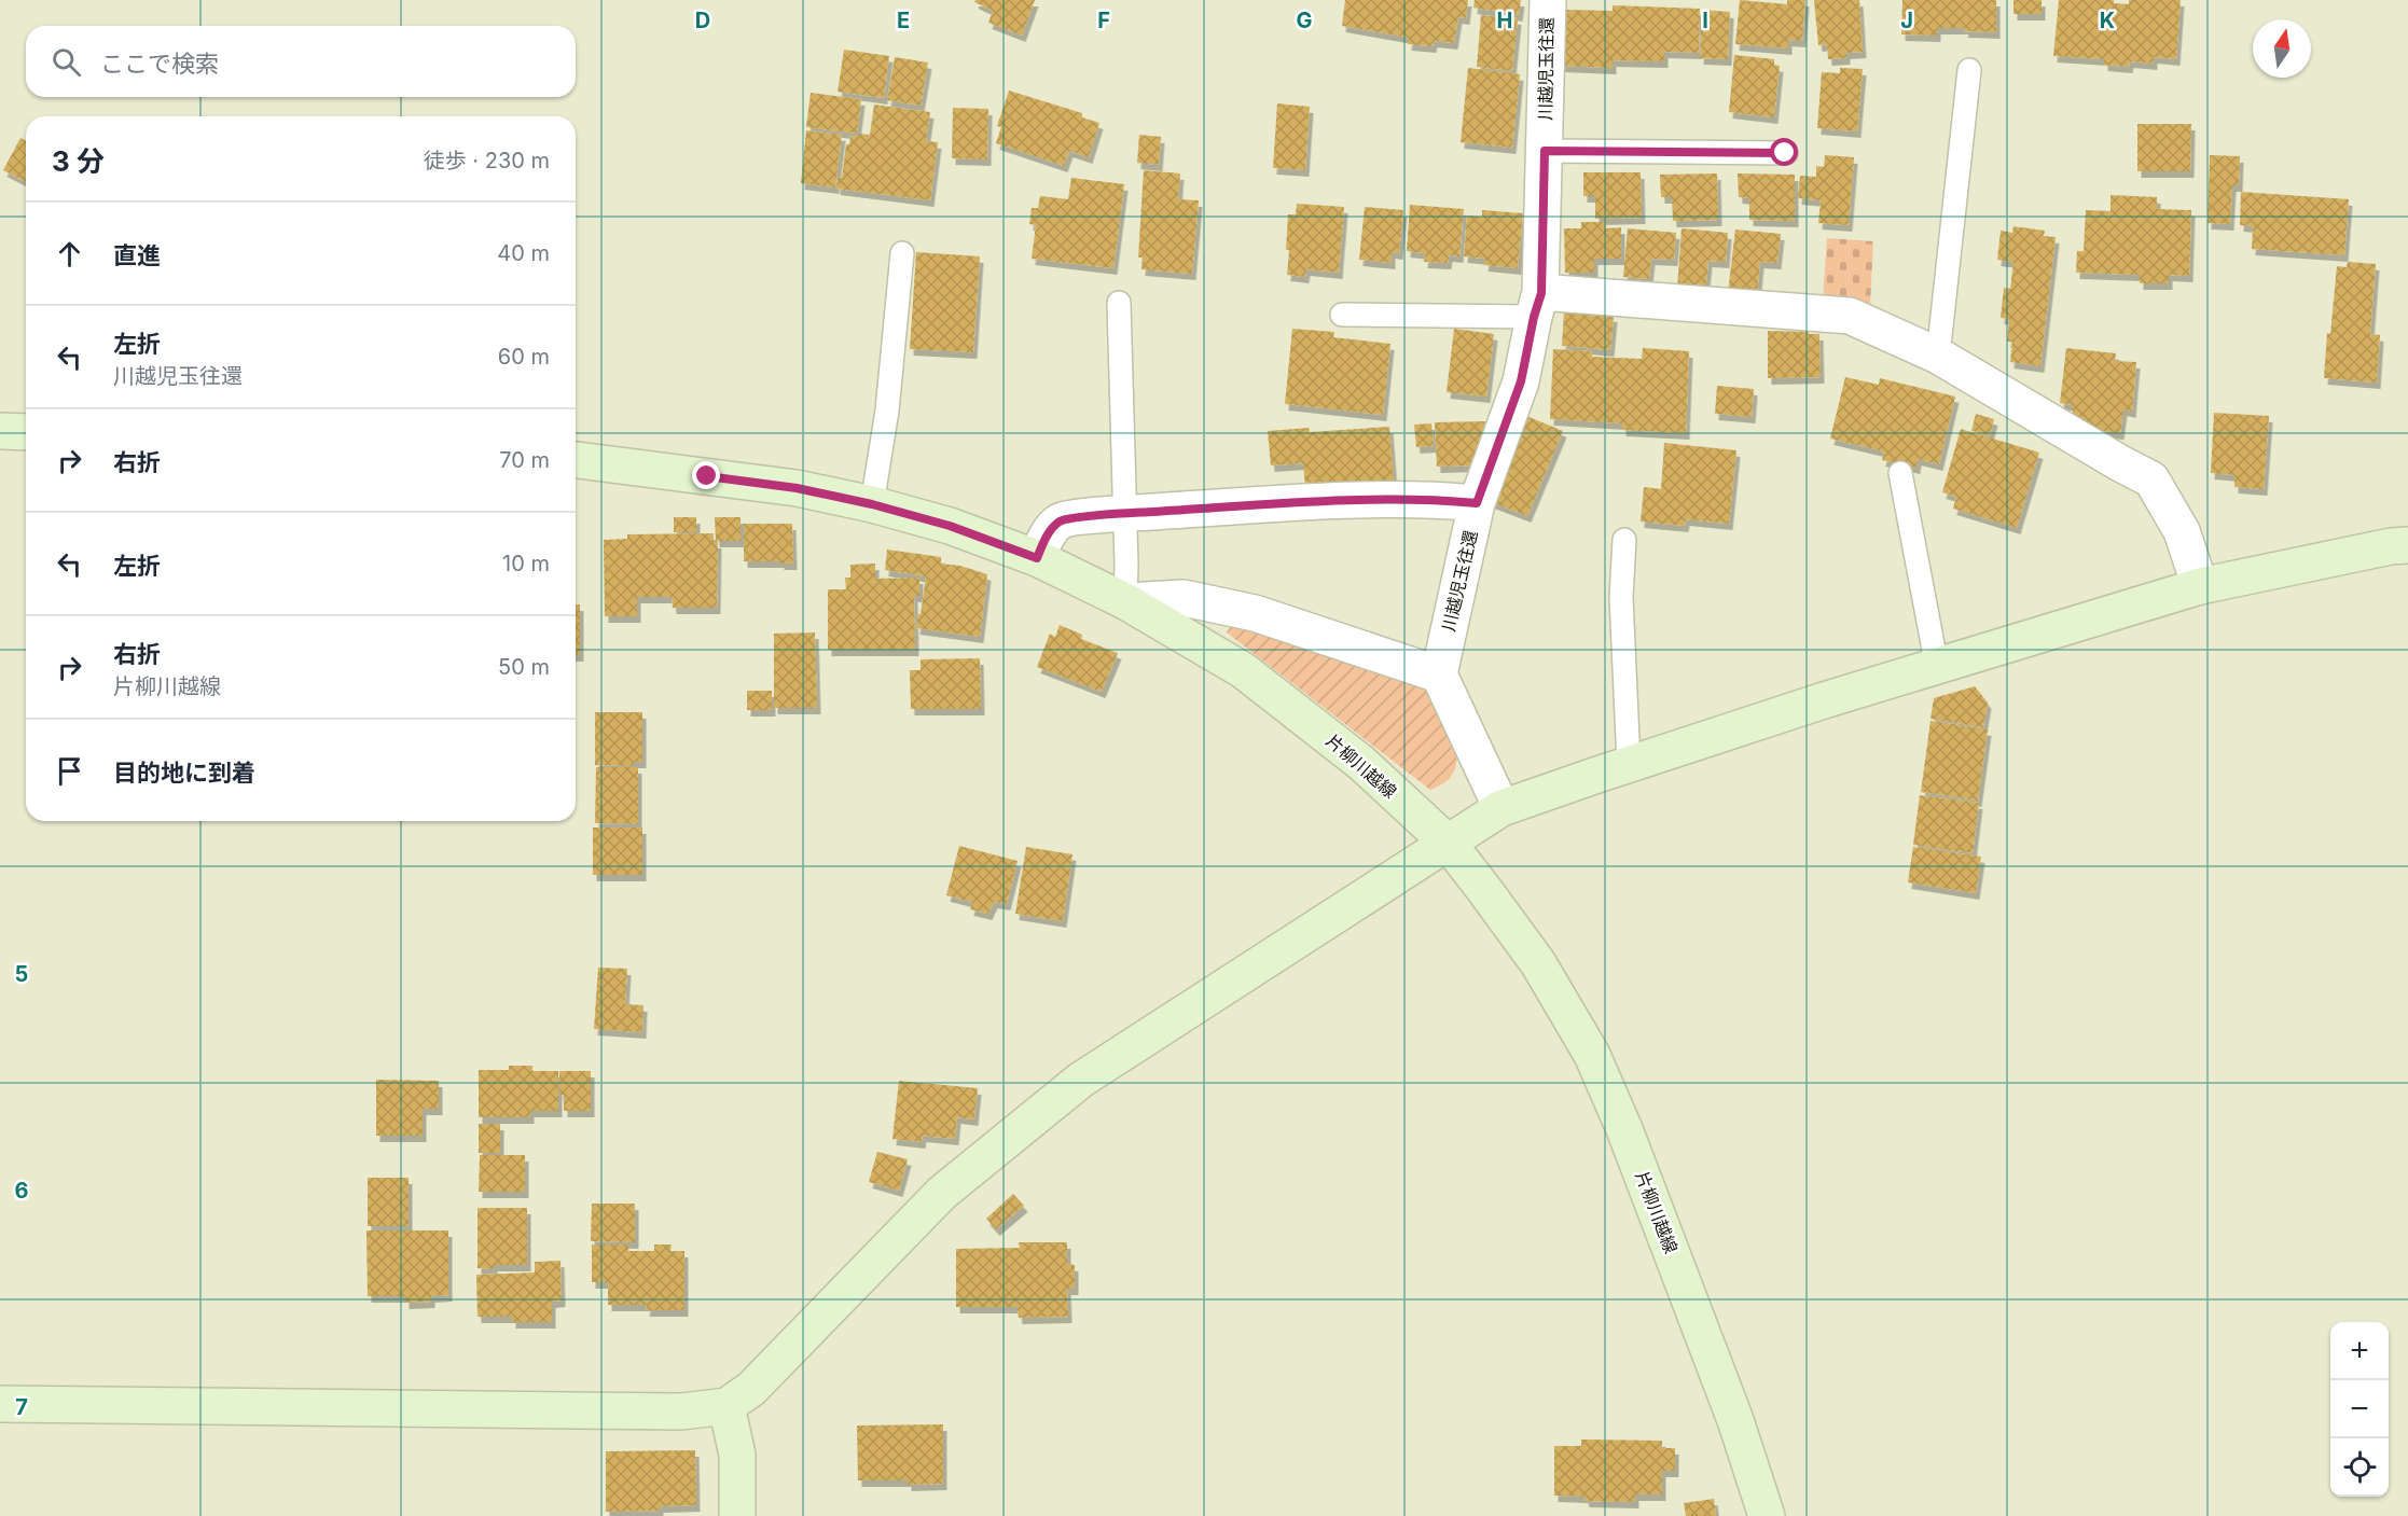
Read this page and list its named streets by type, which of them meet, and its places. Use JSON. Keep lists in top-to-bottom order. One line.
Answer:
{"streets":{"street":["川越児玉往還","片柳川越線"]},"north":"top","page":{"search":"ここで検索","heading":["3 分","徒歩 · 230 m"],"list":[["直進","40 m"],["左折","川越児玉往還","60 m"],["右折","70 m"],["左折","10 m"],["右折","片柳川越線","50 m"],"目的地に到着"],"map_buttons":["+","−"]},"grid":{"columns":["D","E","F","G","H","I","J","K"],"rows":["5","6","7"]}}
